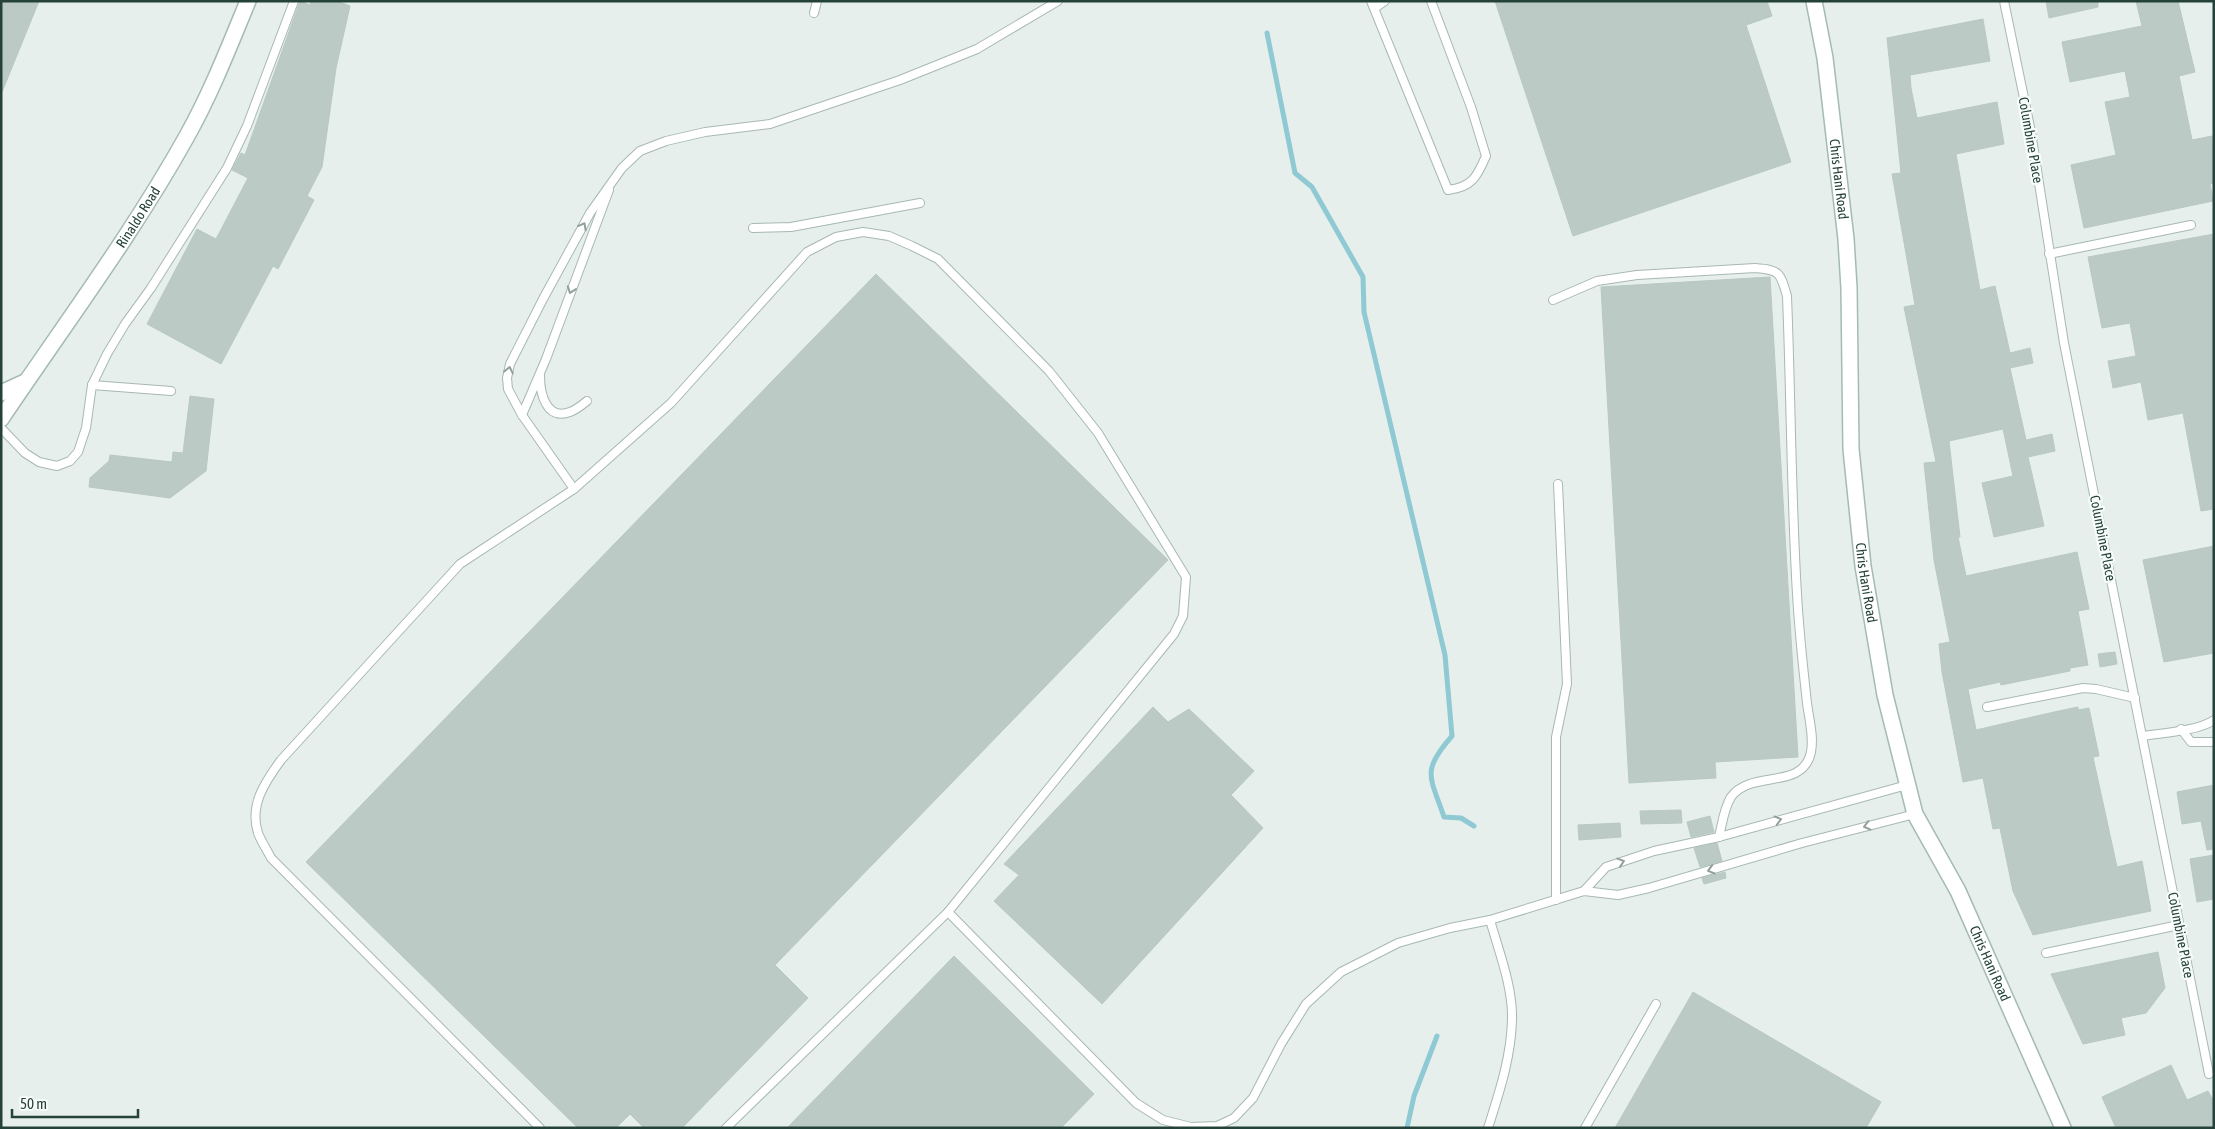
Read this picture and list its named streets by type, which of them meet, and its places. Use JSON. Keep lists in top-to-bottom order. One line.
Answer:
{"streets":{"street":["Chris Hani Road","Rinaldo Road"],"lane":["Columbine Place"]},"scale_bar":"50 m"}
